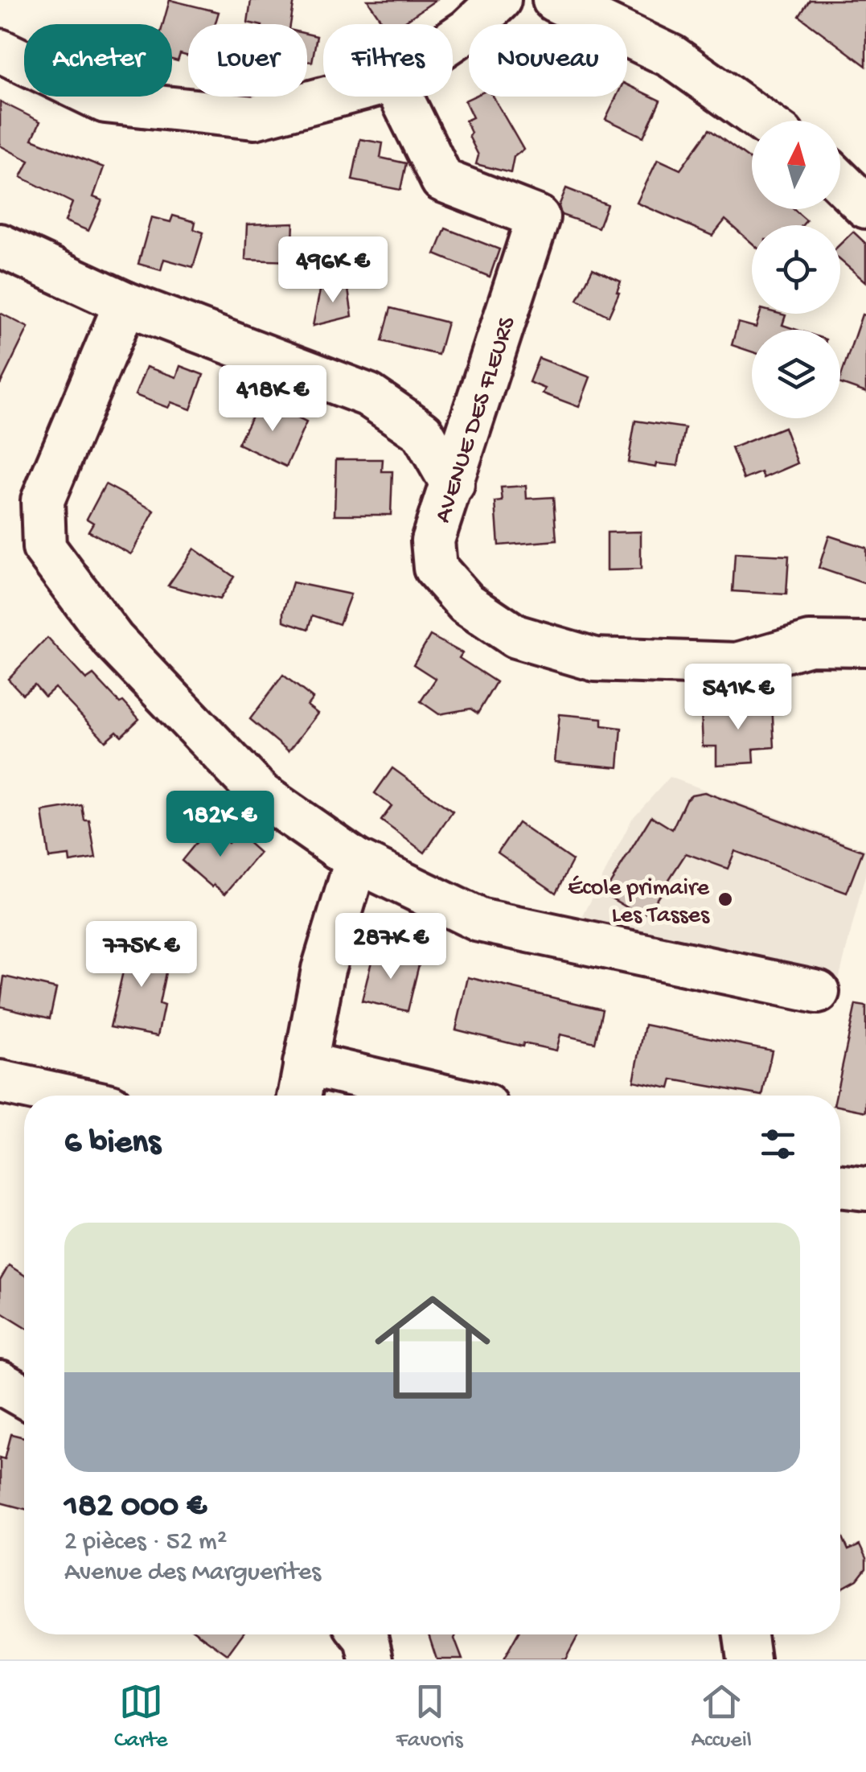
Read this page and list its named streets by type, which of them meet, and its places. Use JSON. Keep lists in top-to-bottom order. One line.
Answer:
{"streets":{"street":["AVENUE DES FLEURS"]},"places":["École primaire Les Tasses"],"north":"top","page":{"chip":["Acheter","Louer","Filtres","Nouveau"],"price":["496K €","418K €","541K €","182K €","287K €","775K €"],"heading":"6 biens","list":[{"name":"182 000 €","note":"2 pièces · 52 m² · Avenue des Marguerites"}],"tabs":["Carte","Favoris","Accueil"]}}
